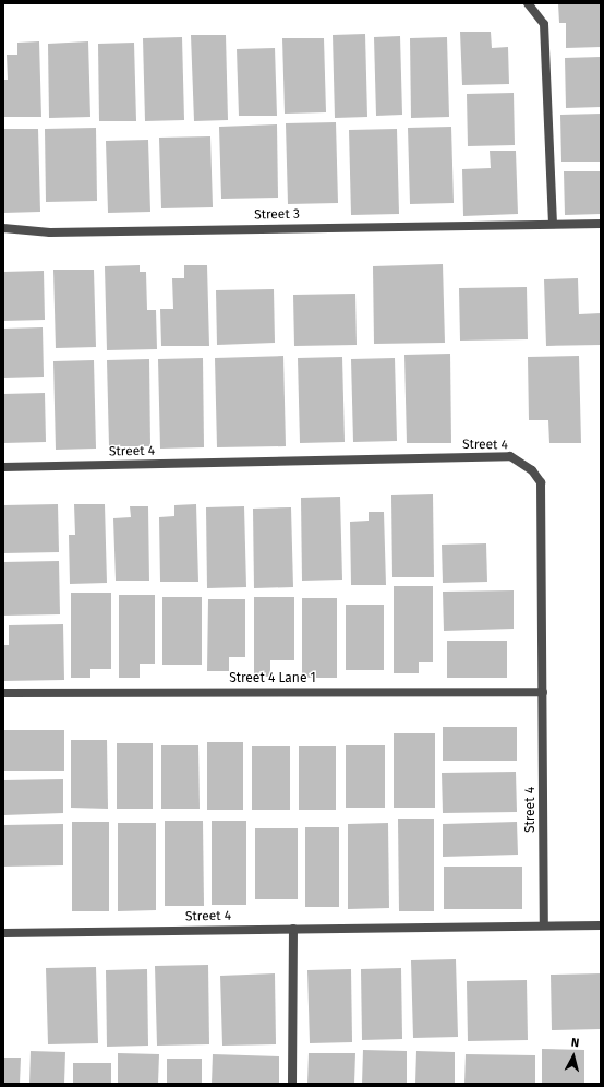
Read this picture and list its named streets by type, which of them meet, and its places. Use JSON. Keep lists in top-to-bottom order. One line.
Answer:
{"streets":{"street":["Street 3","Street 4","Street 4 Lane 1"]},"crossings":[["Street 4","Street 4 Lane 1"]],"north":"top"}
